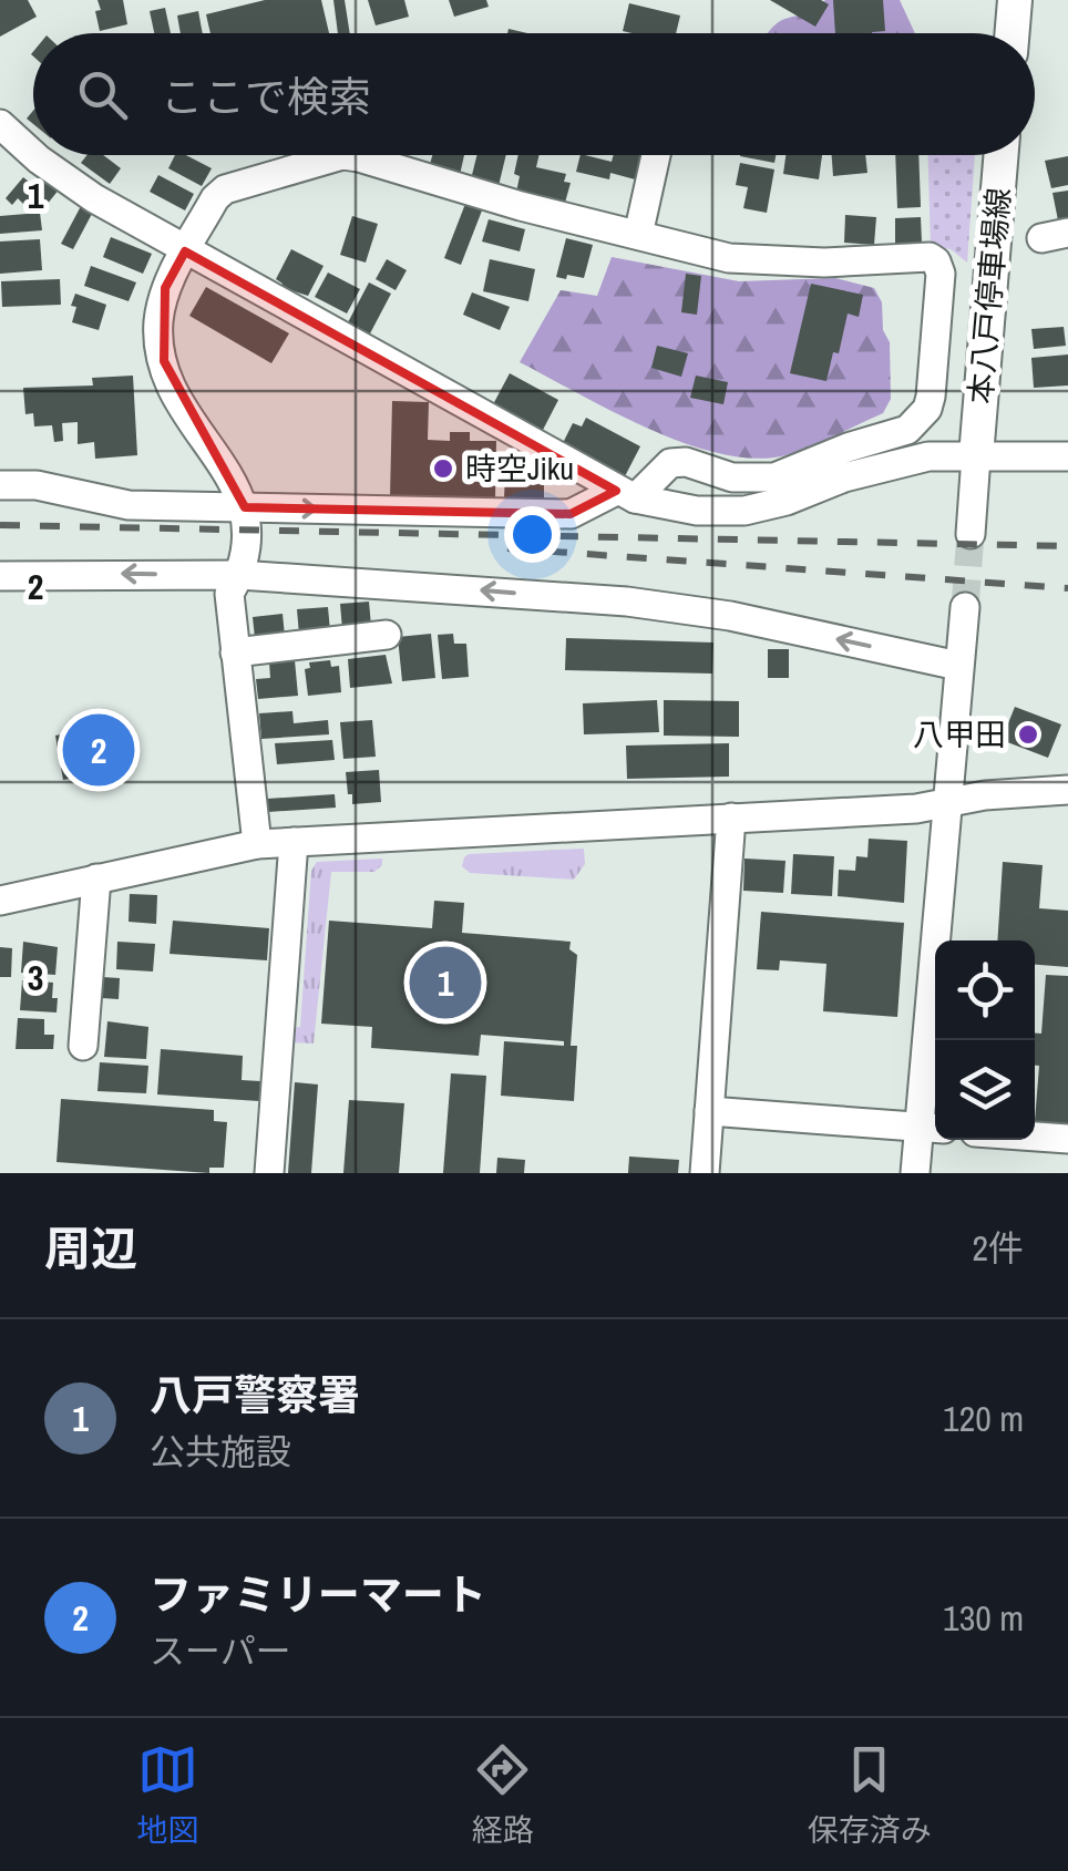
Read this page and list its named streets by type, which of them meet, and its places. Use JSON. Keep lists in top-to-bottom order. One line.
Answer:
{"streets":{"main road":["本八戸停車場線"]},"places":["時空Jiku","八甲田"],"page":{"search":"ここで検索","pins":["2","1"],"heading":["周辺","2件"],"list":[{"mark":"1","name":"八戸警察署","note":"公共施設","value":"120 m"},{"mark":"2","name":"ファミリーマート","note":"スーパー","value":"130 m"}],"nav":["地図","経路","保存済み"]},"grid":{"rows":["1","2","3"]}}
